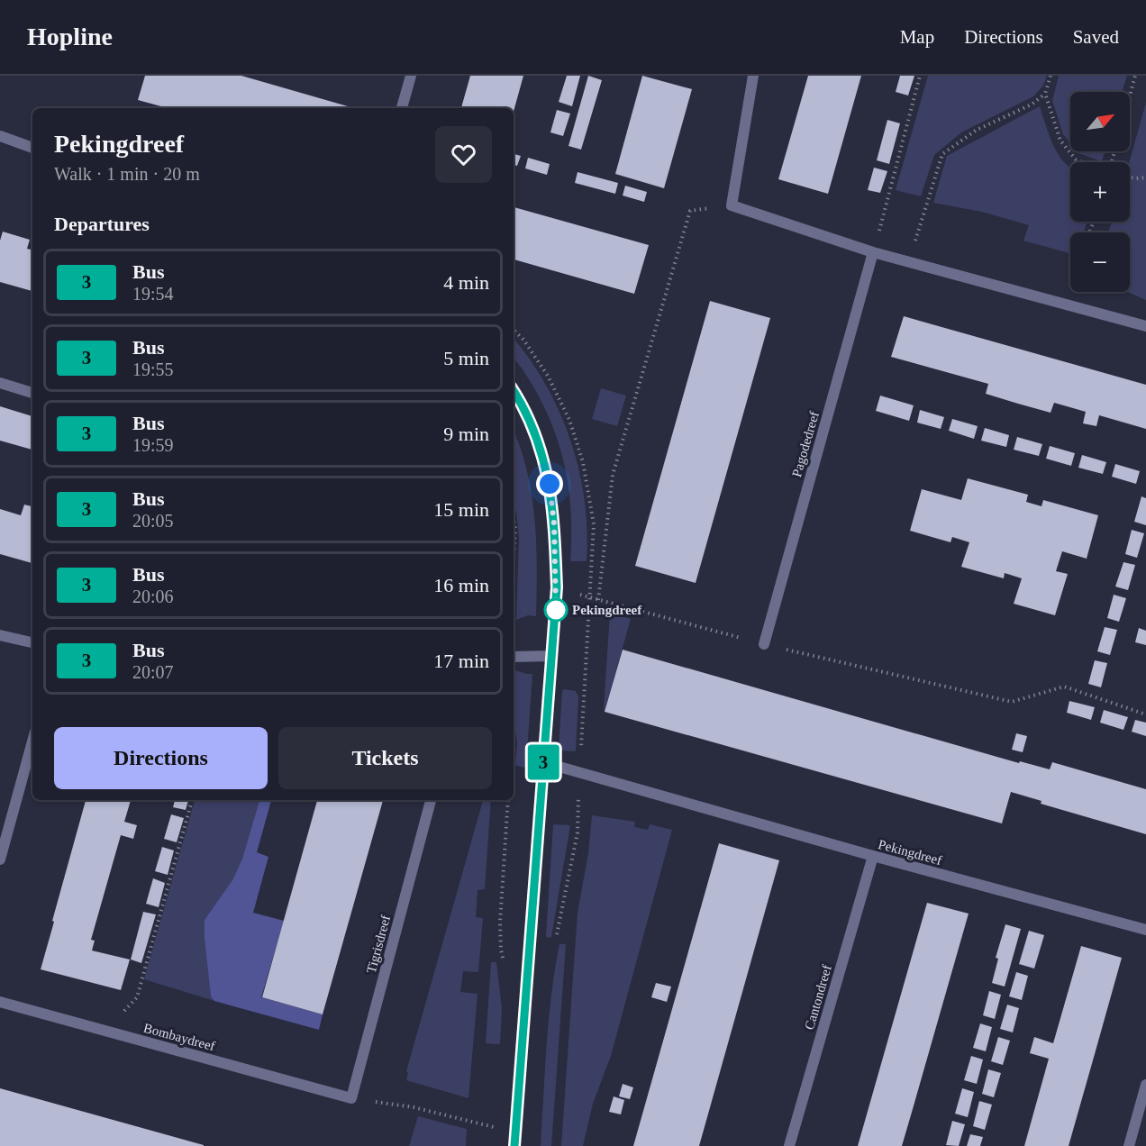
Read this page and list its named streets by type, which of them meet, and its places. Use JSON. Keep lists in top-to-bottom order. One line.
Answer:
{"streets":{"street":["Pagodedreef","Pekingdreef","Tigrisdreef","Cantondreef","Bombaydreef"]},"crossings":[["Pekingdreef","Cantondreef"],["Tigrisdreef","Bombaydreef"]],"places":["Pekingdreef"],"lines":["bus line 3"],"north":"top right","page":{"header":"Hopline","nav":["Map","Directions","Saved"],"on_map":"3","map_buttons":["+","−"],"heading":[["Pekingdreef","Walk · 1 min · 20 m"],"Departures"],"list":[{"mark":"3","name":"Bus","note":"19:54","value":"4 min"},{"mark":"3","name":"Bus","note":"19:55","value":"5 min"},{"mark":"3","name":"Bus","note":"19:59","value":"9 min"},{"mark":"3","name":"Bus","note":"20:05","value":"15 min"},{"mark":"3","name":"Bus","note":"20:06","value":"16 min"},{"mark":"3","name":"Bus","note":"20:07","value":"17 min"}],"buttons":["Directions","Tickets"]}}
